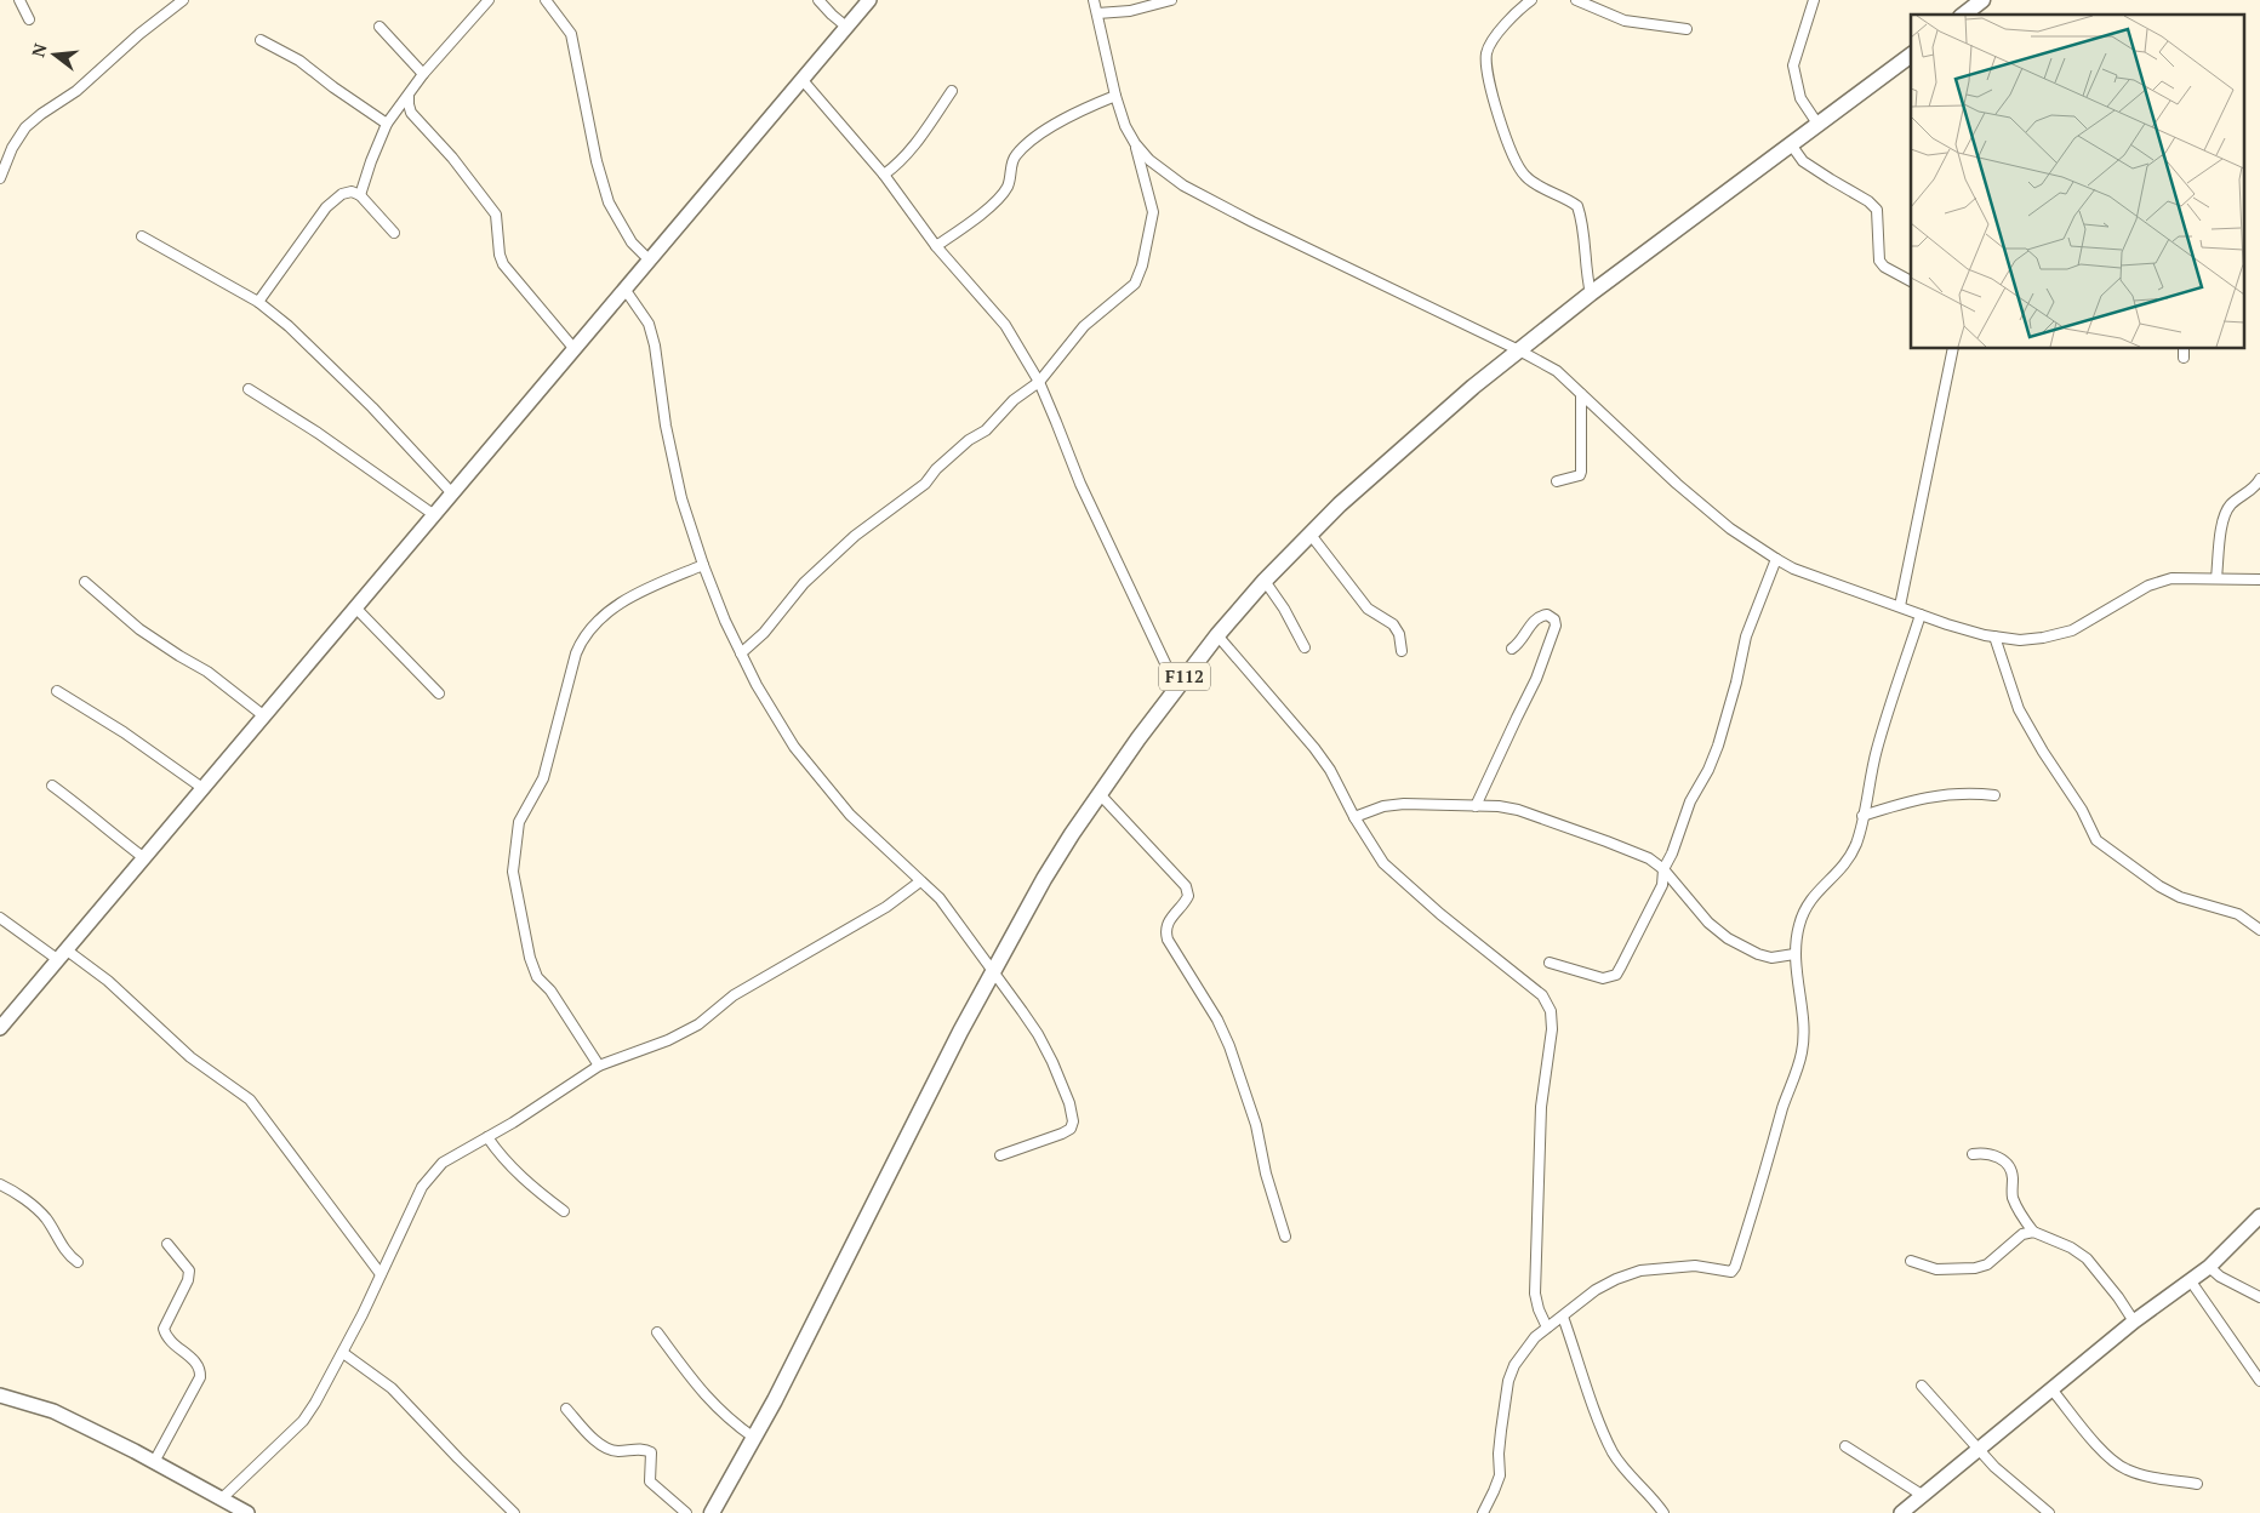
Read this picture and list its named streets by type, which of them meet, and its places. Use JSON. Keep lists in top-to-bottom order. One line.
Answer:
{"streets":{"main road":["F112"]},"north":"left"}
